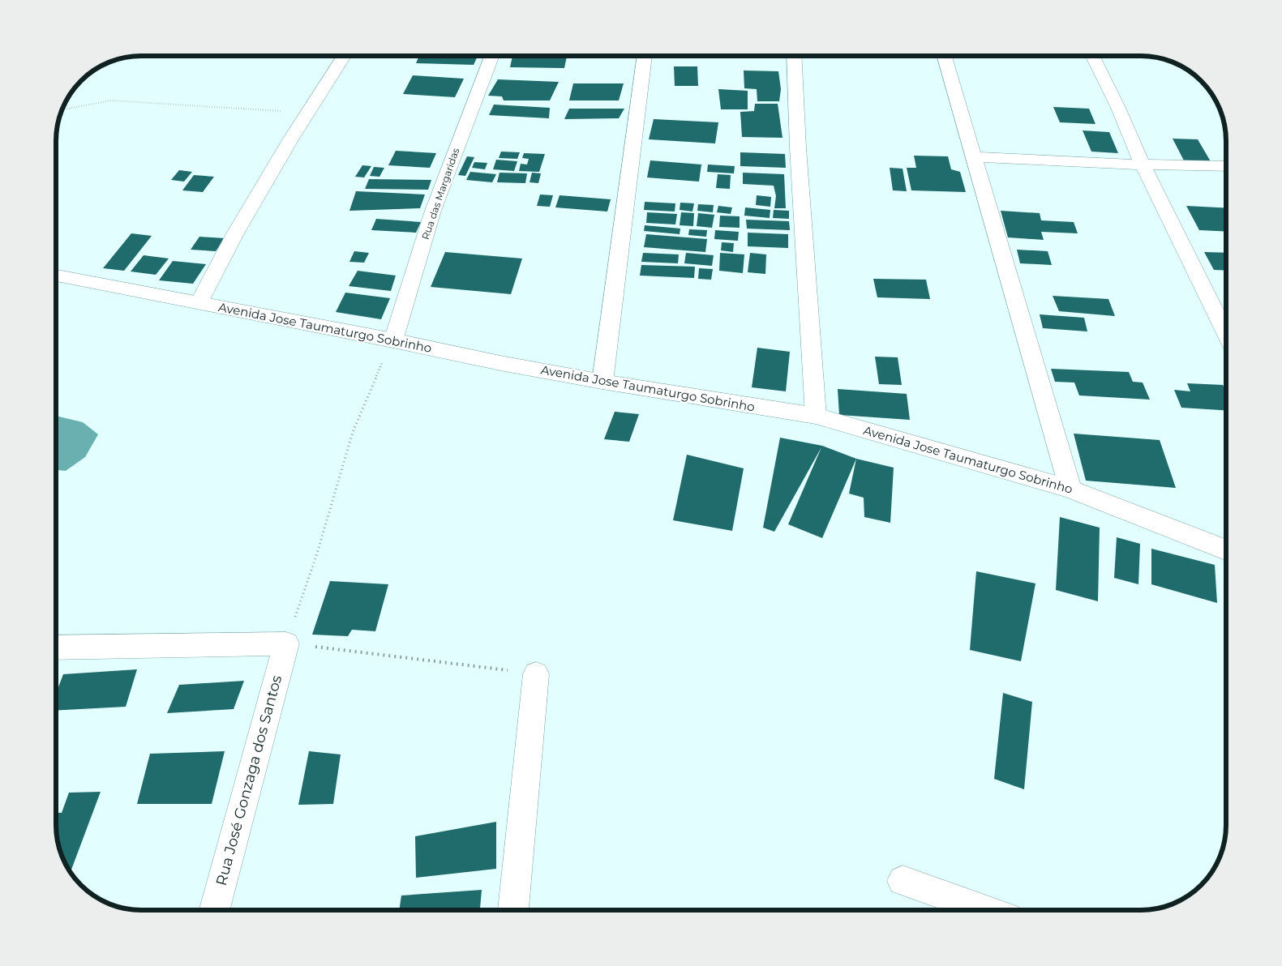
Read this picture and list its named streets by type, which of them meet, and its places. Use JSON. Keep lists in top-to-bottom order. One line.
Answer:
{"streets":{"street":["Rua das Margaridas","Avenida Jose Taumaturgo Sobrinho","Rua José Gonzaga dos Santos"]},"crossings":[["Rua das Margaridas","Avenida Jose Taumaturgo Sobrinho"]]}
